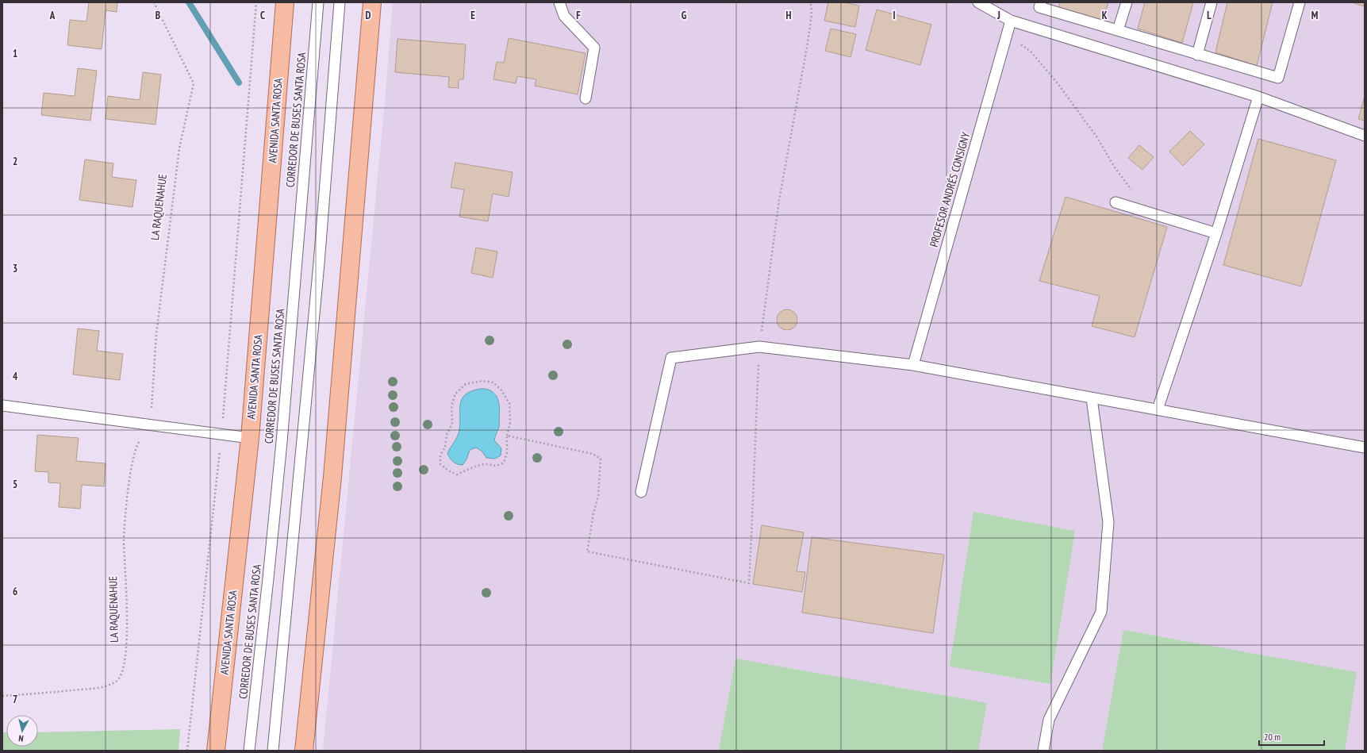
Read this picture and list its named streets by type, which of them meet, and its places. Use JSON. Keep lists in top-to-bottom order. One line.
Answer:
{"streets":{"main road":["AVENIDA SANTA ROSA"],"lane":["CORREDOR DE BUSES SANTA ROSA","PROFESOR ANDRÉS CONSIGNY"],"path":["LA RAQUENAHUE"]},"scale_bar":"20 m","north":"bottom","grid":{"columns":["A","B","C","D","E","F","G","H","I","J","K","L","M"],"rows":["1","2","3","4","5","6","7"]}}
